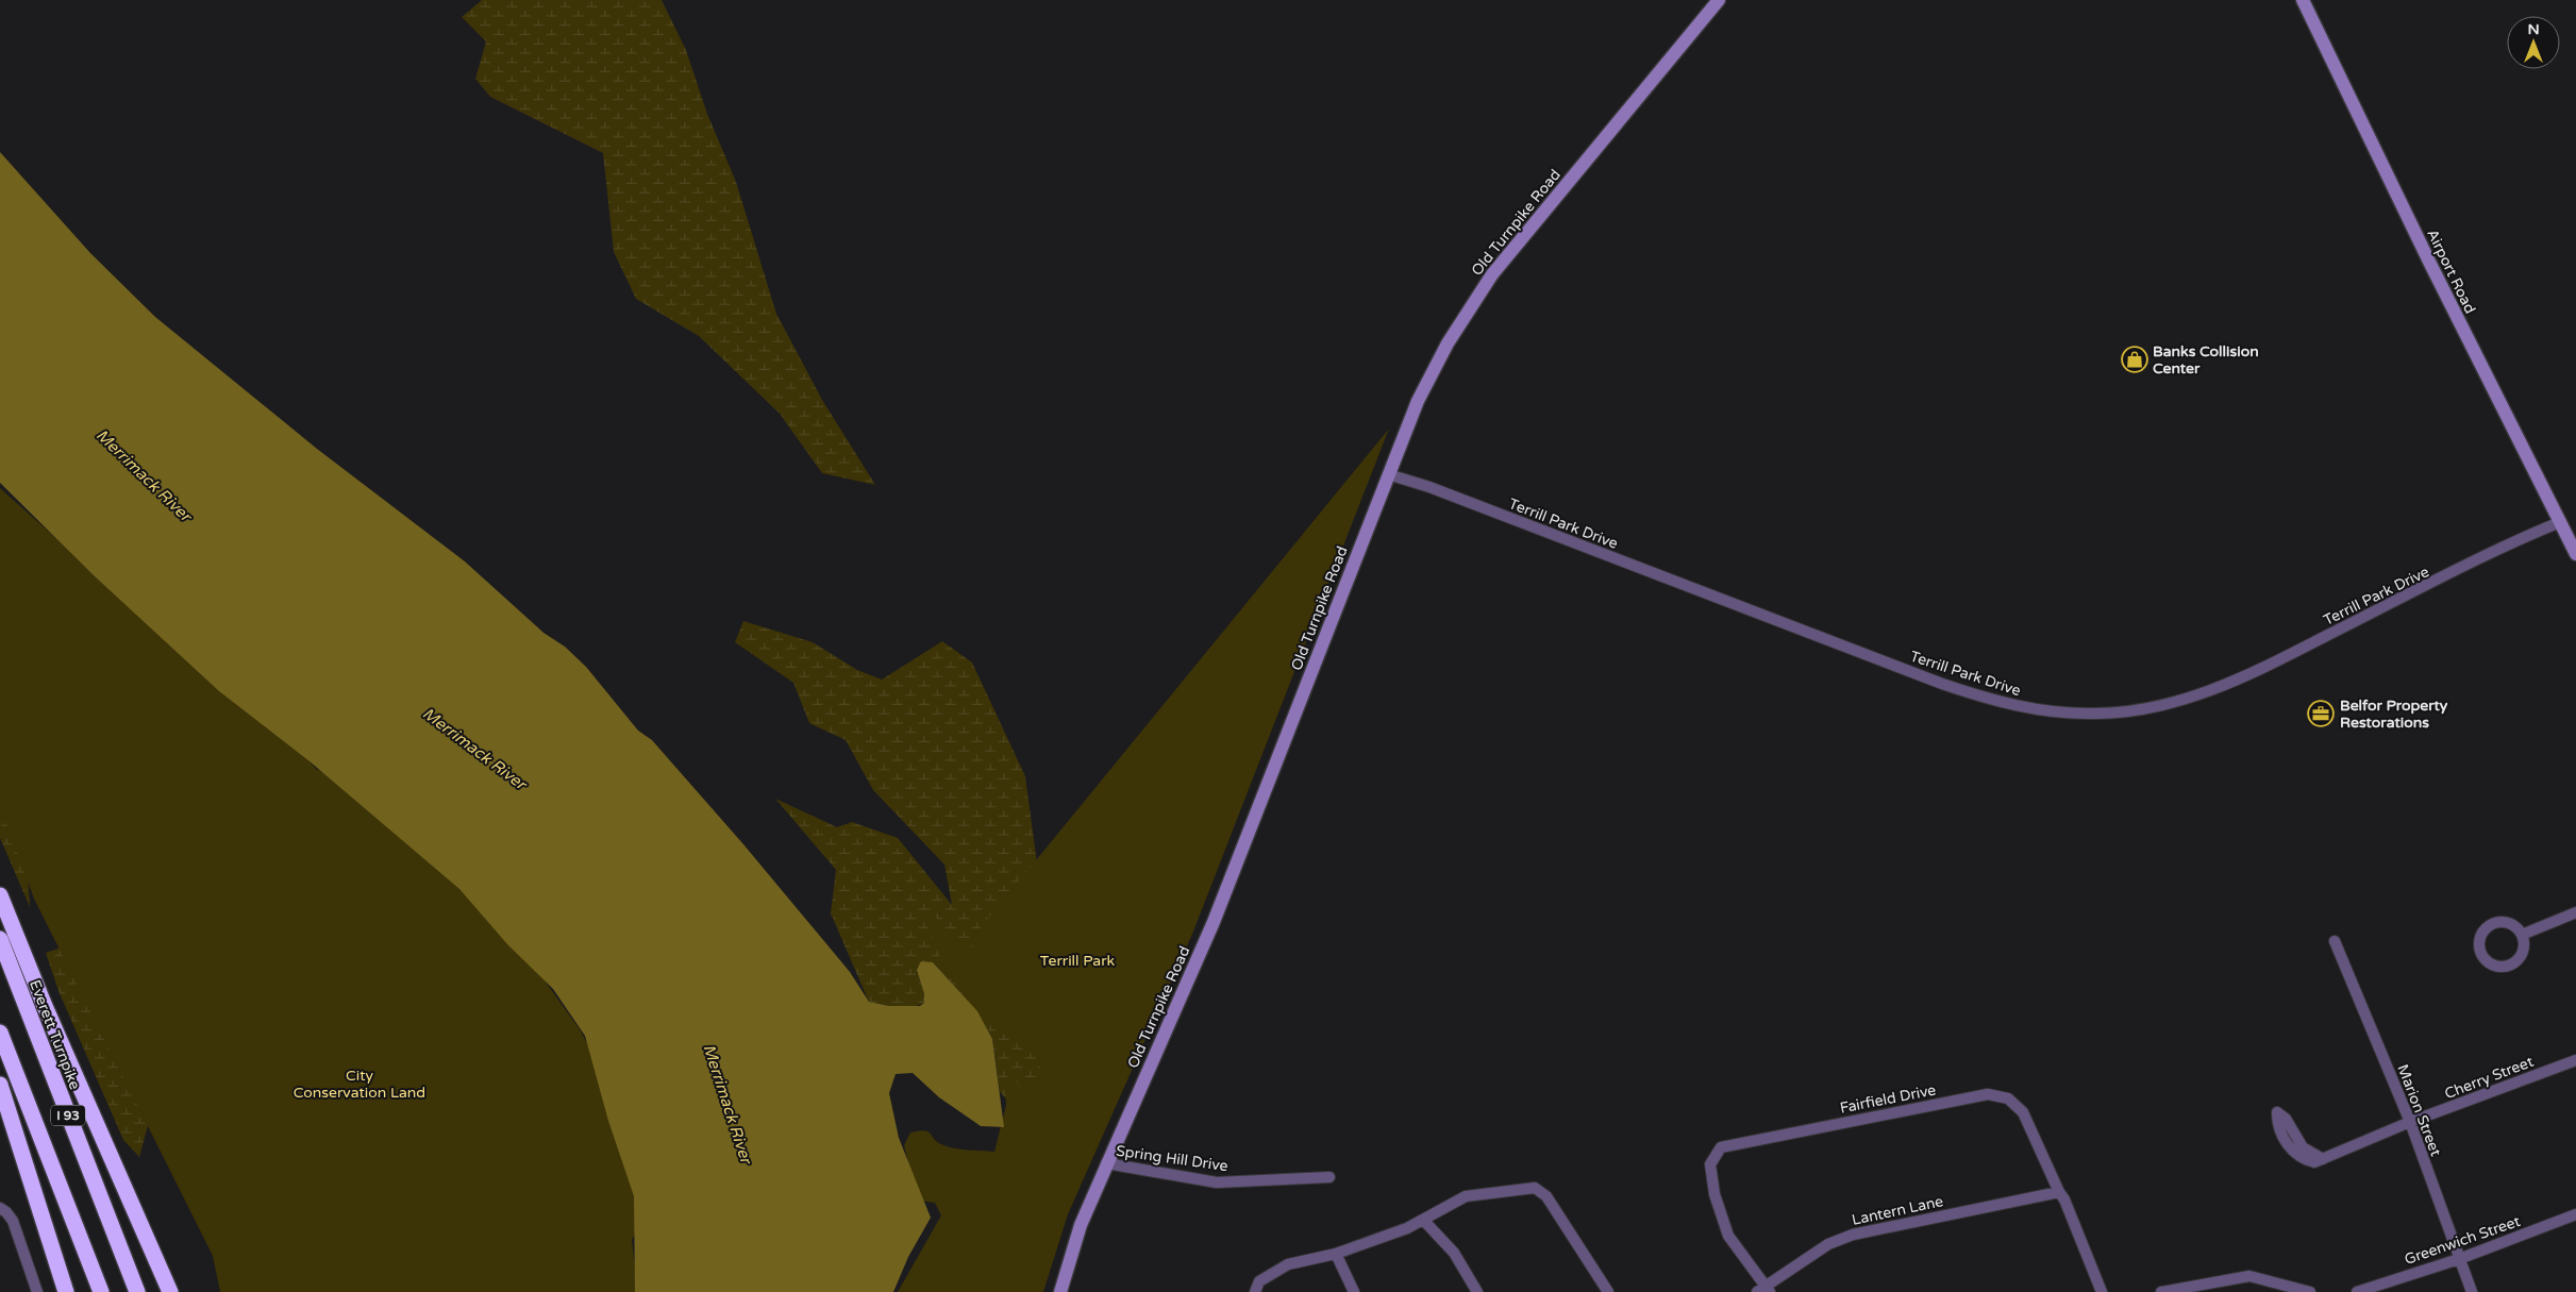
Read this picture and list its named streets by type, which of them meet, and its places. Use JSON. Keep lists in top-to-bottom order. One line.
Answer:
{"streets":{"highway":["Everett Turnpike","I 93"],"street":["Old Turnpike Road","Airport Road","Terrill Park Drive","Cherry Street","Fairfield Drive","Marion Street","Spring Hill Drive","Lantern Lane","Greenwich Street"]},"crossings":[["Old Turnpike Road","Terrill Park Drive"],["Old Turnpike Road","Spring Hill Drive"],["Airport Road","Terrill Park Drive"],["Cherry Street","Marion Street"],["Fairfield Drive","Lantern Lane"],["Marion Street","Greenwich Street"]],"water":["Merrimack River"],"parks":["Terrill Park","City Conservation Land"],"places":{"shop":["Banks Collision Center"],"office":["Belfor Property Restorations"]},"north":"top"}
